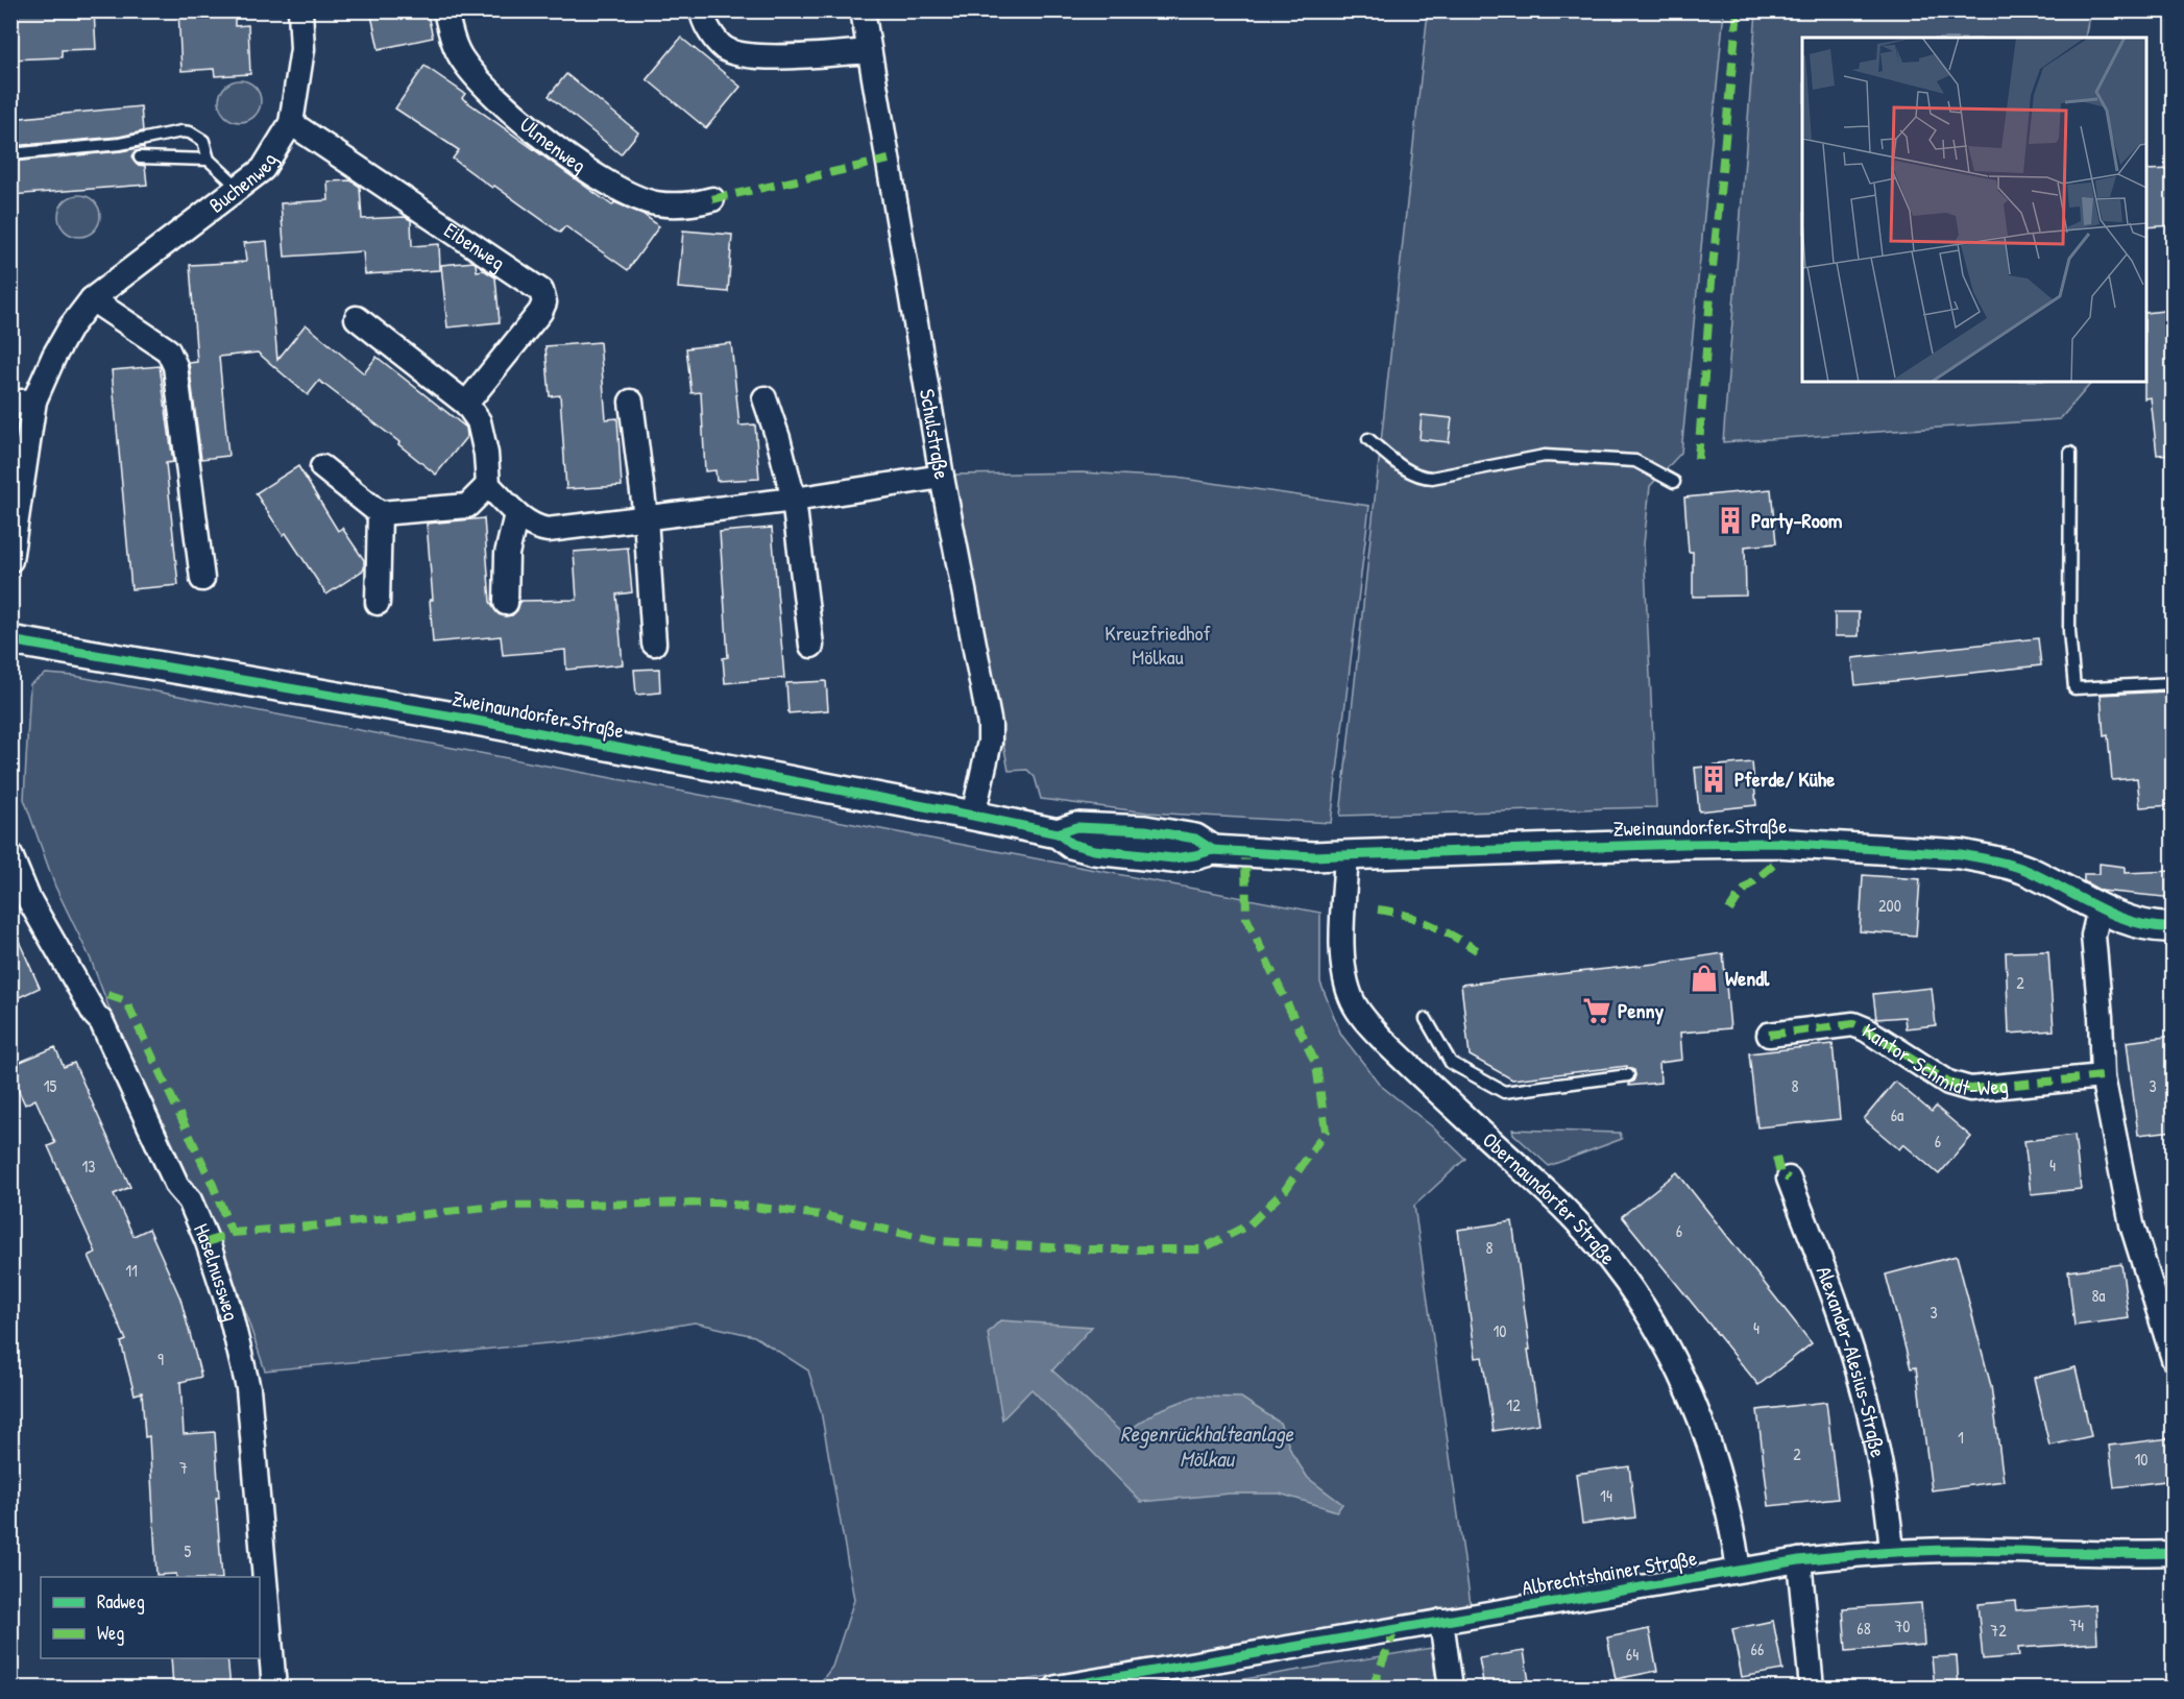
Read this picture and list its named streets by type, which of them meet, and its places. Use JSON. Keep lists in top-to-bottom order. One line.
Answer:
{"streets":{"street":["Ulmenweg","Buchenweg","Eibenweg","Schulstraße","Zweinaundorfer Straße","Kantor-Schmidt-Weg","Obernaundorfer Straße","Haselnussweg","Alexander-Alesius-Straße","Albrechtshainer Straße"]},"crossings":[["Buchenweg","Eibenweg"],["Schulstraße","Zweinaundorfer Straße"],["Zweinaundorfer Straße","Obernaundorfer Straße"],["Obernaundorfer Straße","Albrechtshainer Straße"],["Alexander-Alesius-Straße","Albrechtshainer Straße"]],"water":["Regenrückhalteanlage Mölkau"],"parks":["Kreuzfriedhof Mölkau"],"places":{"building":["Party-Room","Pferde/ Kühe"],"shop":["Wendl"],"supermarket":["Penny"]},"house_numbers":["200","2","15","8","3","6a","6","4","13","6","8","11","8a","3","4","10","9","12","1","2","10","7","14","5","74","70","68","72","66","64"],"legend":["Radweg","Weg"]}
